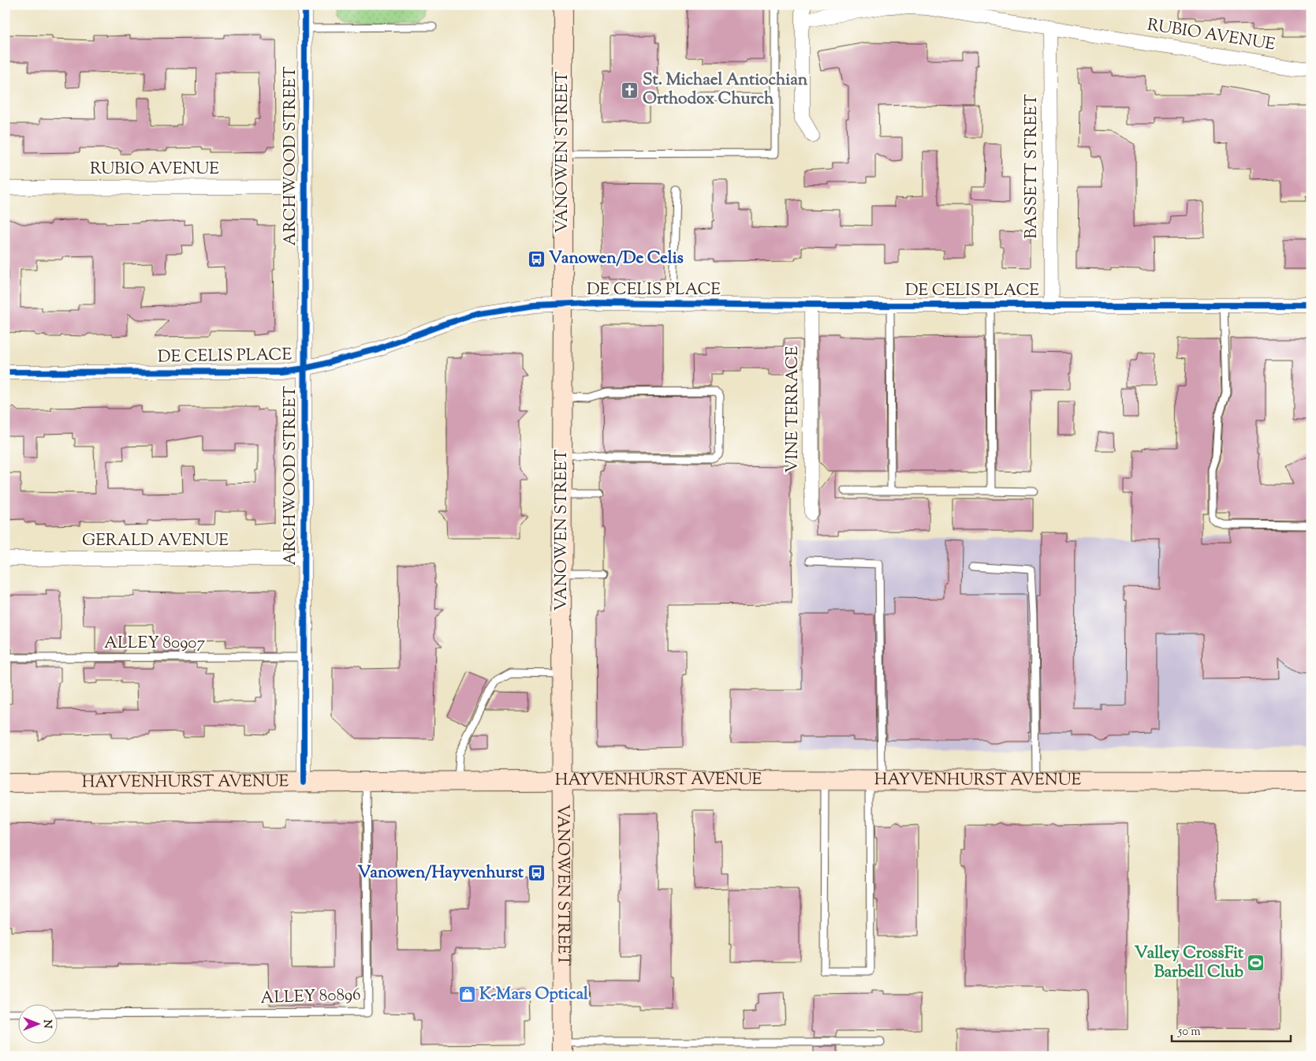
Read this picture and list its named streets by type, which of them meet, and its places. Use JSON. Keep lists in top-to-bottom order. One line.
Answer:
{"streets":{"main road":["VANOWEN STREET","HAYVENHURST AVENUE"],"street":["RUBIO AVENUE","ARCHWOOD STREET","BASSETT STREET","DE CELIS PLACE","VINE TERRACE","GERALD AVENUE"],"lane":["ALLEY 80907","ALLEY 80896"]},"crossings":[["RUBIO AVENUE","ARCHWOOD STREET"],["RUBIO AVENUE","BASSETT STREET"],["VANOWEN STREET","DE CELIS PLACE"],["VANOWEN STREET","HAYVENHURST AVENUE"],["ARCHWOOD STREET","DE CELIS PLACE"],["ARCHWOOD STREET","GERALD AVENUE"],["ARCHWOOD STREET","ALLEY 80907"],["ARCHWOOD STREET","HAYVENHURST AVENUE"],["BASSETT STREET","DE CELIS PLACE"],["DE CELIS PLACE","VINE TERRACE"],["HAYVENHURST AVENUE","ALLEY 80896"]],"places":{"church":["St. Michael Antiochian Orthodox Church"],"bus stop":["Vanowen/De Celis","Vanowen/Hayvenhurst"],"sports":["Valley CrossFit Barbell Club"],"shop":["K-Mars Optical"]},"scale_bar":"50 m","north":"right"}
